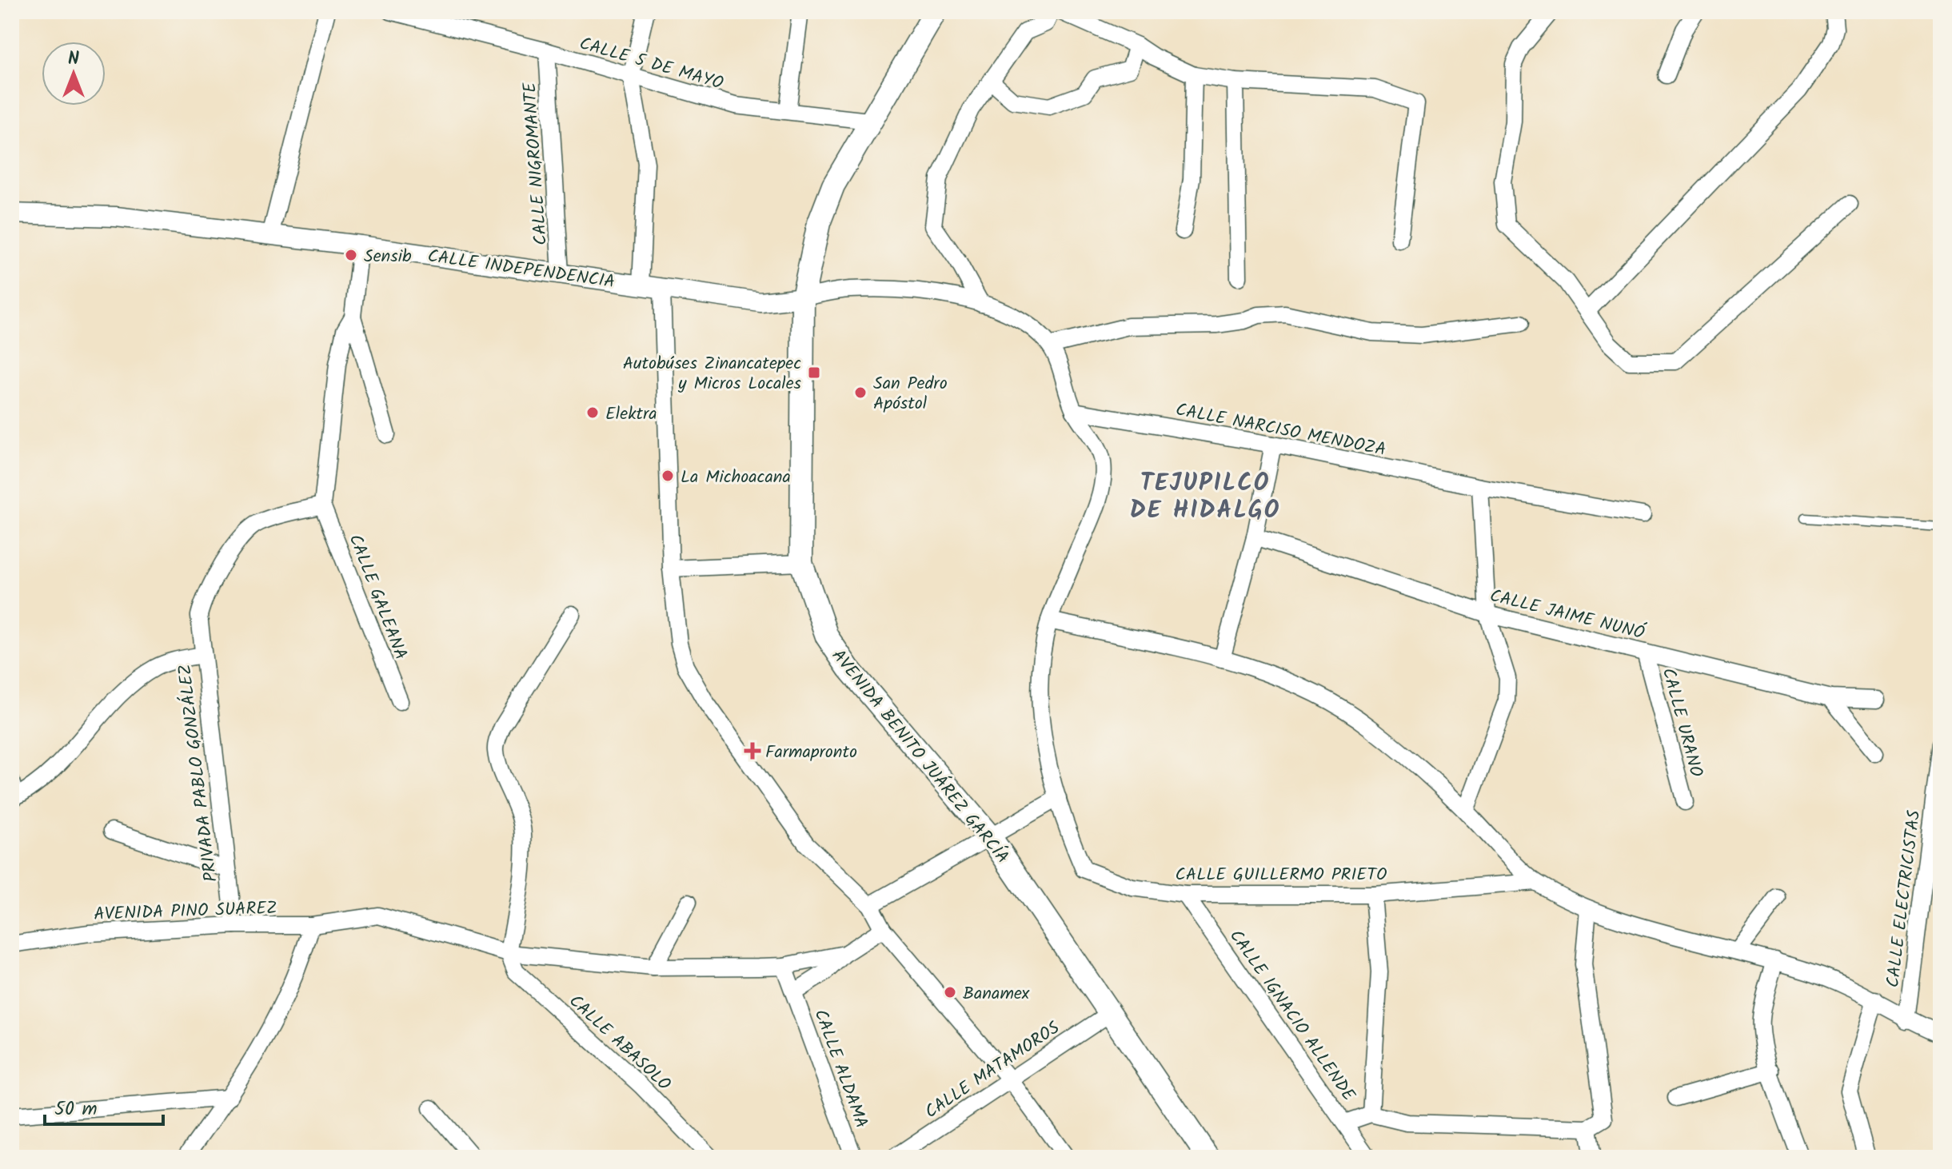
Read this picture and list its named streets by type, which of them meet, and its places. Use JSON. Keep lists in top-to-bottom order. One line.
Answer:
{"streets":{"main road":["AVENIDA BENITO JUÁREZ GARCÍA"],"street":["CALLE 5 DE MAYO","CALLE NIGROMANTE","CALLE INDEPENDENCIA","CALLE NARCISO MENDOZA","CALLE GALEANA","CALLE JAIME NUNÓ","CALLE URANO","PRIVADA PABLO GONZÁLEZ","CALLE GUILLERMO PRIETO","CALLE ELECTRICISTAS","AVENIDA PINO SUAREZ","CALLE IGNACIO ALLENDE","CALLE ABASOLO","CALLE ALDAMA","CALLE MATAMOROS"]},"crossings":[["CALLE 5 DE MAYO","CALLE NIGROMANTE"],["CALLE 5 DE MAYO","AVENIDA BENITO JUÁREZ GARCÍA"],["CALLE NIGROMANTE","CALLE INDEPENDENCIA"],["CALLE INDEPENDENCIA","AVENIDA BENITO JUÁREZ GARCÍA"],["CALLE NARCISO MENDOZA","CALLE GUILLERMO PRIETO"],["CALLE GALEANA","PRIVADA PABLO GONZÁLEZ"],["CALLE JAIME NUNÓ","CALLE URANO"],["AVENIDA BENITO JUÁREZ GARCÍA","CALLE MATAMOROS"],["PRIVADA PABLO GONZÁLEZ","AVENIDA PINO SUAREZ"],["CALLE GUILLERMO PRIETO","CALLE IGNACIO ALLENDE"],["AVENIDA PINO SUAREZ","CALLE ABASOLO"],["AVENIDA PINO SUAREZ","CALLE ALDAMA"]],"districts":["TEJUPILCO DE HIDALGO"],"places":{"other":["Sensib","San Pedro Apóstol","Elektra","La Michoacana","Banamex"],"transit":["Autobúses Zinancatepec y Micros Locales"],"health":["Farmapronto"]},"scale_bar":"50 m","north":"top"}
